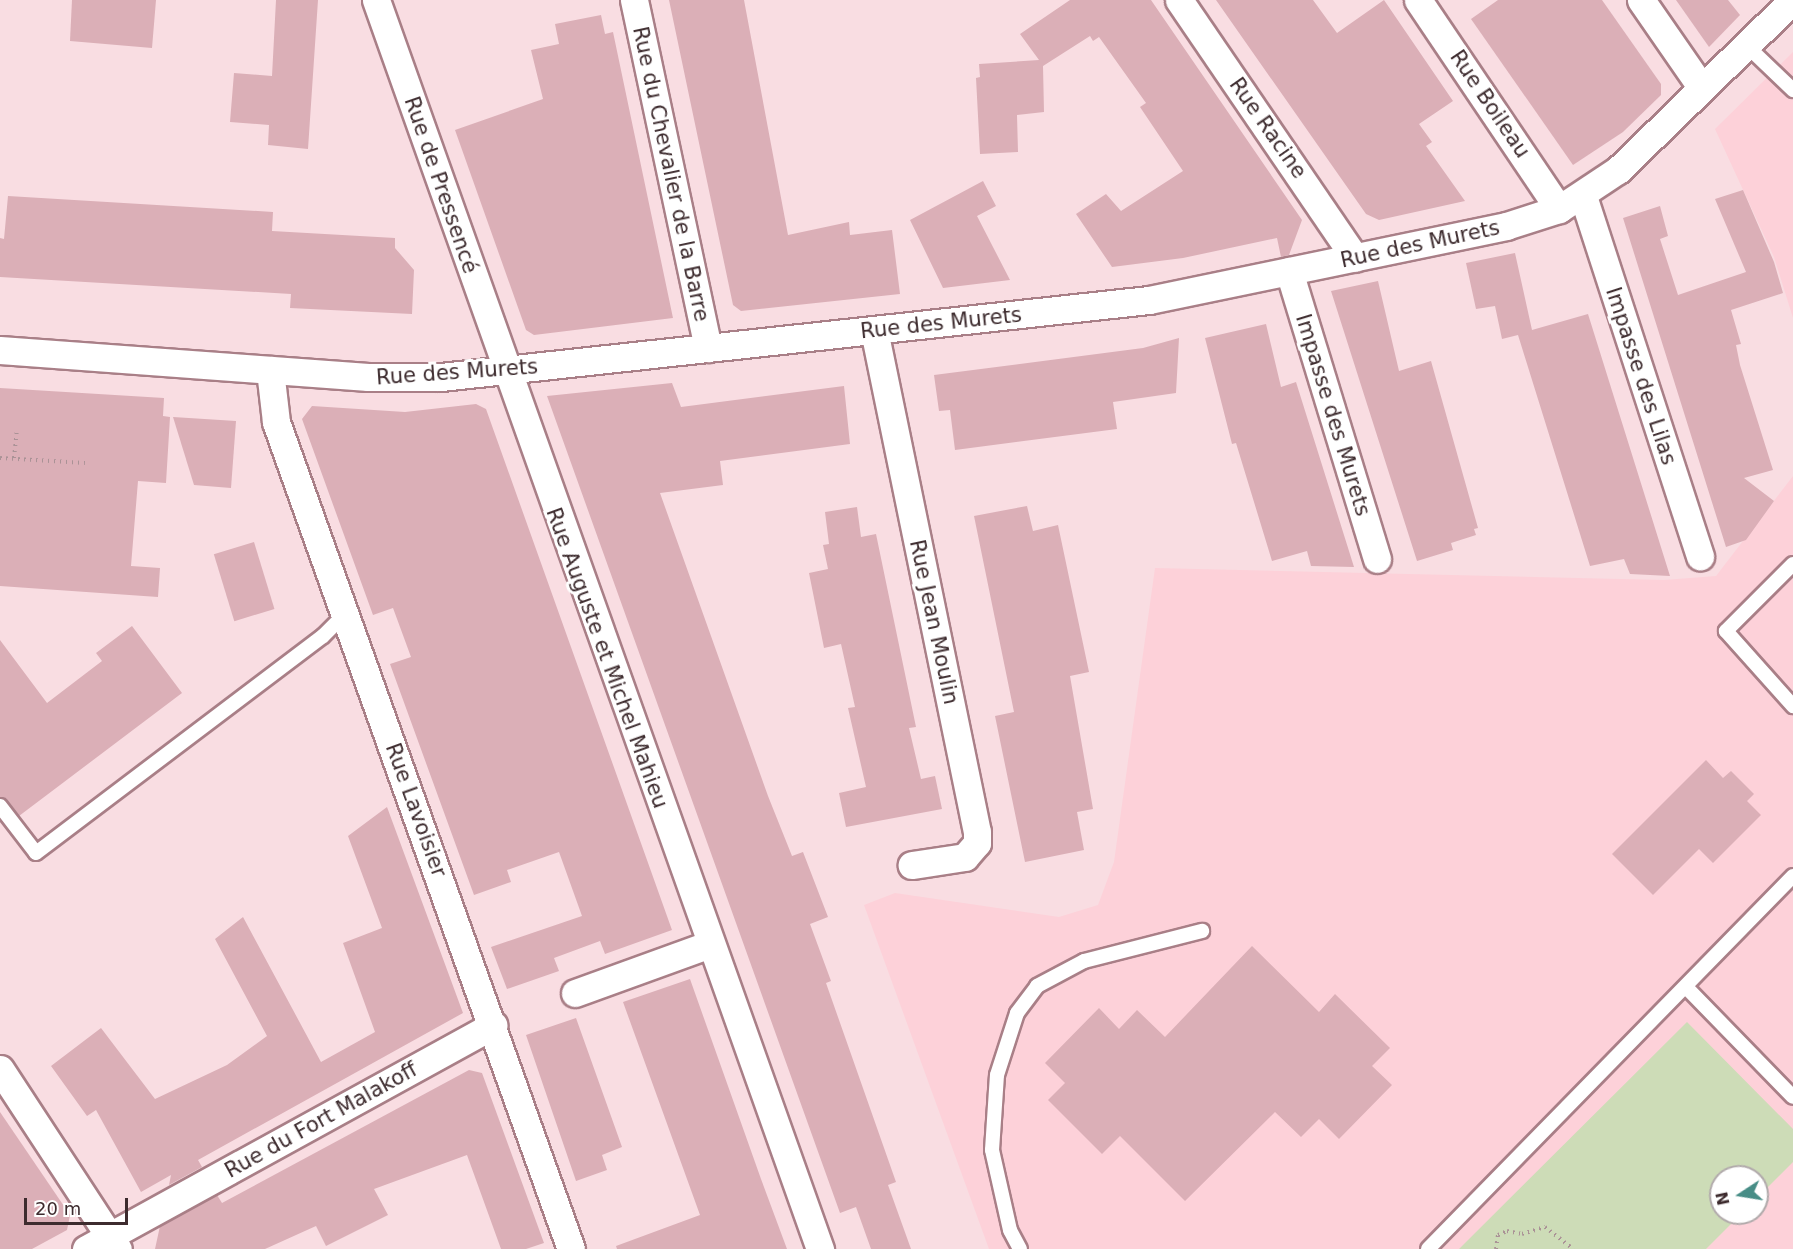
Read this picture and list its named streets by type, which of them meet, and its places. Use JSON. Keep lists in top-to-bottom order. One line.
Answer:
{"streets":{"street":["Rue Boileau","Rue Racine","Rue du Chevalier de la Barre","Rue de Pressencé","Rue des Murets","Impasse des Lilas","Impasse des Murets","Rue Jean Moulin","Rue Auguste et Michel Mahieu","Rue Lavoisier","Rue du Fort Malakoff"]},"crossings":[["Rue Boileau","Rue des Murets"],["Rue Boileau","Impasse des Lilas"],["Rue Racine","Rue des Murets"],["Rue du Chevalier de la Barre","Rue des Murets"],["Rue de Pressencé","Rue des Murets"],["Rue de Pressencé","Rue Auguste et Michel Mahieu"],["Rue des Murets","Impasse des Lilas"],["Rue des Murets","Impasse des Murets"],["Rue des Murets","Rue Jean Moulin"],["Rue des Murets","Rue Auguste et Michel Mahieu"],["Rue des Murets","Rue Lavoisier"],["Rue Lavoisier","Rue du Fort Malakoff"]],"scale_bar":"20 m","north":"left"}
